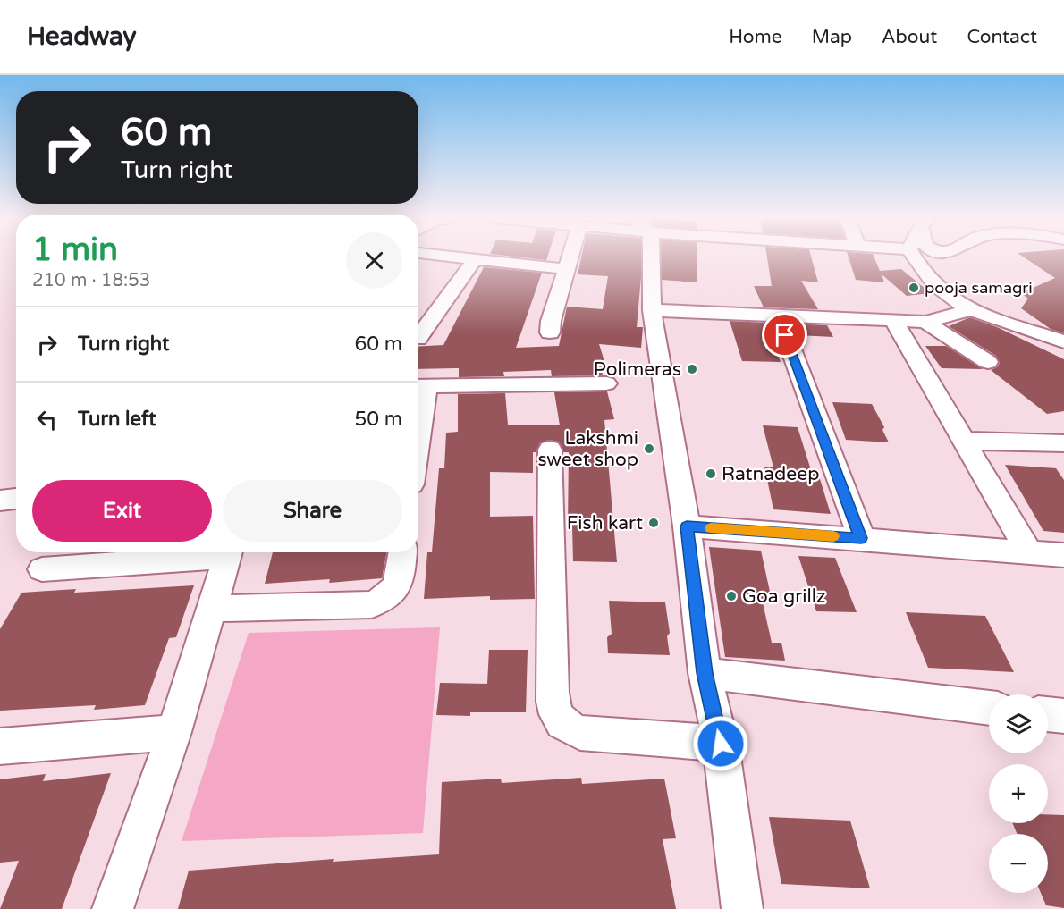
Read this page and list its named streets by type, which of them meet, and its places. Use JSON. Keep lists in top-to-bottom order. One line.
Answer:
{"places":["pooja samagri","Polimeras","Lakshmi sweet shop","Ratnadeep","Fish kart","Goa grillz"],"page":{"header":"Headway","nav":["Home","Map","About","Contact"],"turn":["60 m","Turn right"],"heading":["1 min","210 m · 18:53"],"list":[{"name":"Turn right","value":"60 m"},{"name":"Turn left","value":"50 m"}],"buttons":["Exit","Share"],"map_buttons":["+","−"]}}
